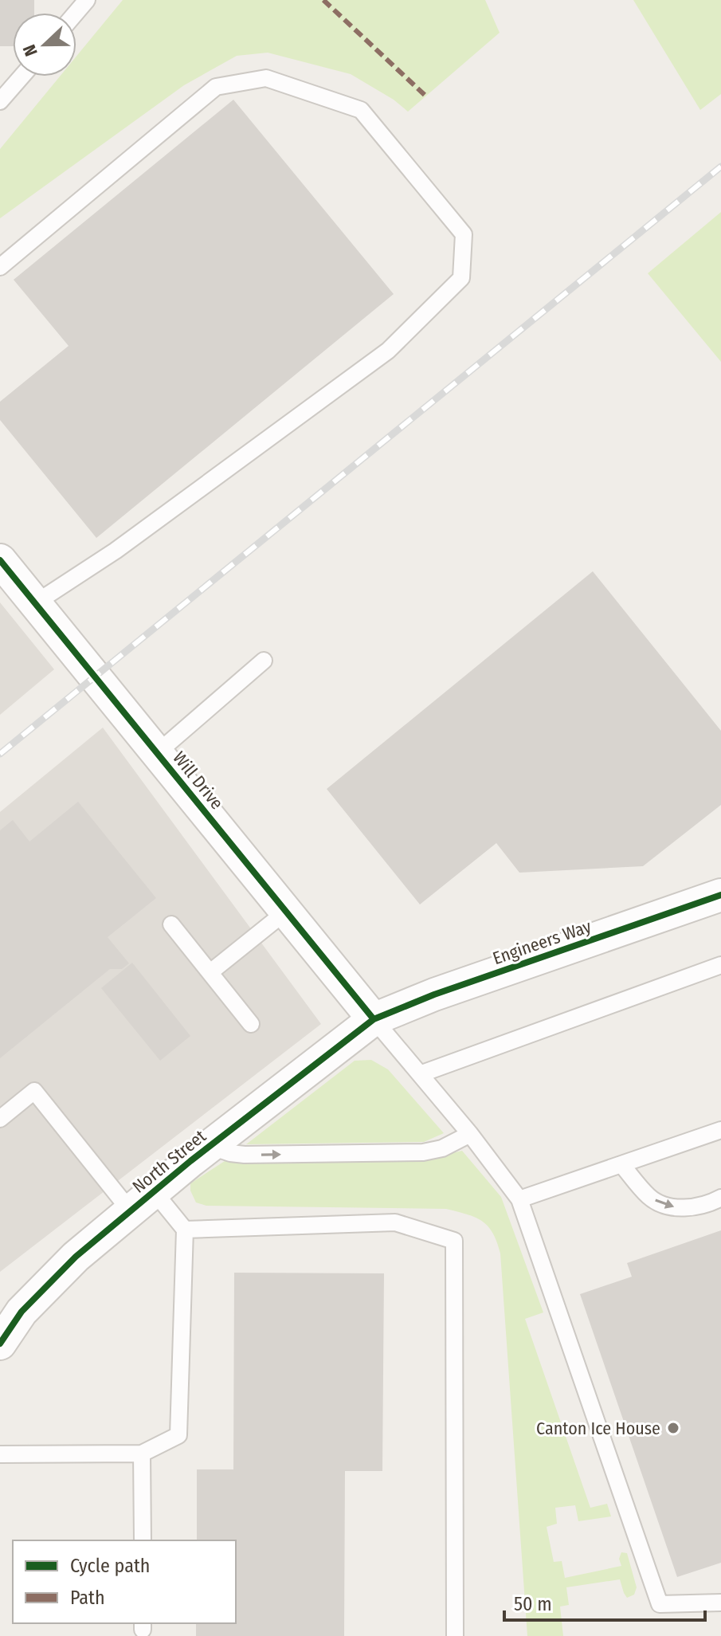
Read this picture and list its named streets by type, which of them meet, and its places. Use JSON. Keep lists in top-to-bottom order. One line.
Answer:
{"streets":{"street":["Will Drive","Engineers Way","North Street"]},"crossings":[["Will Drive","Engineers Way"],["Will Drive","North Street"],["Engineers Way","North Street"]],"places":["Canton Ice House"],"legend":["Cycle path","Path"],"scale_bar":"50 m","north":"left"}
